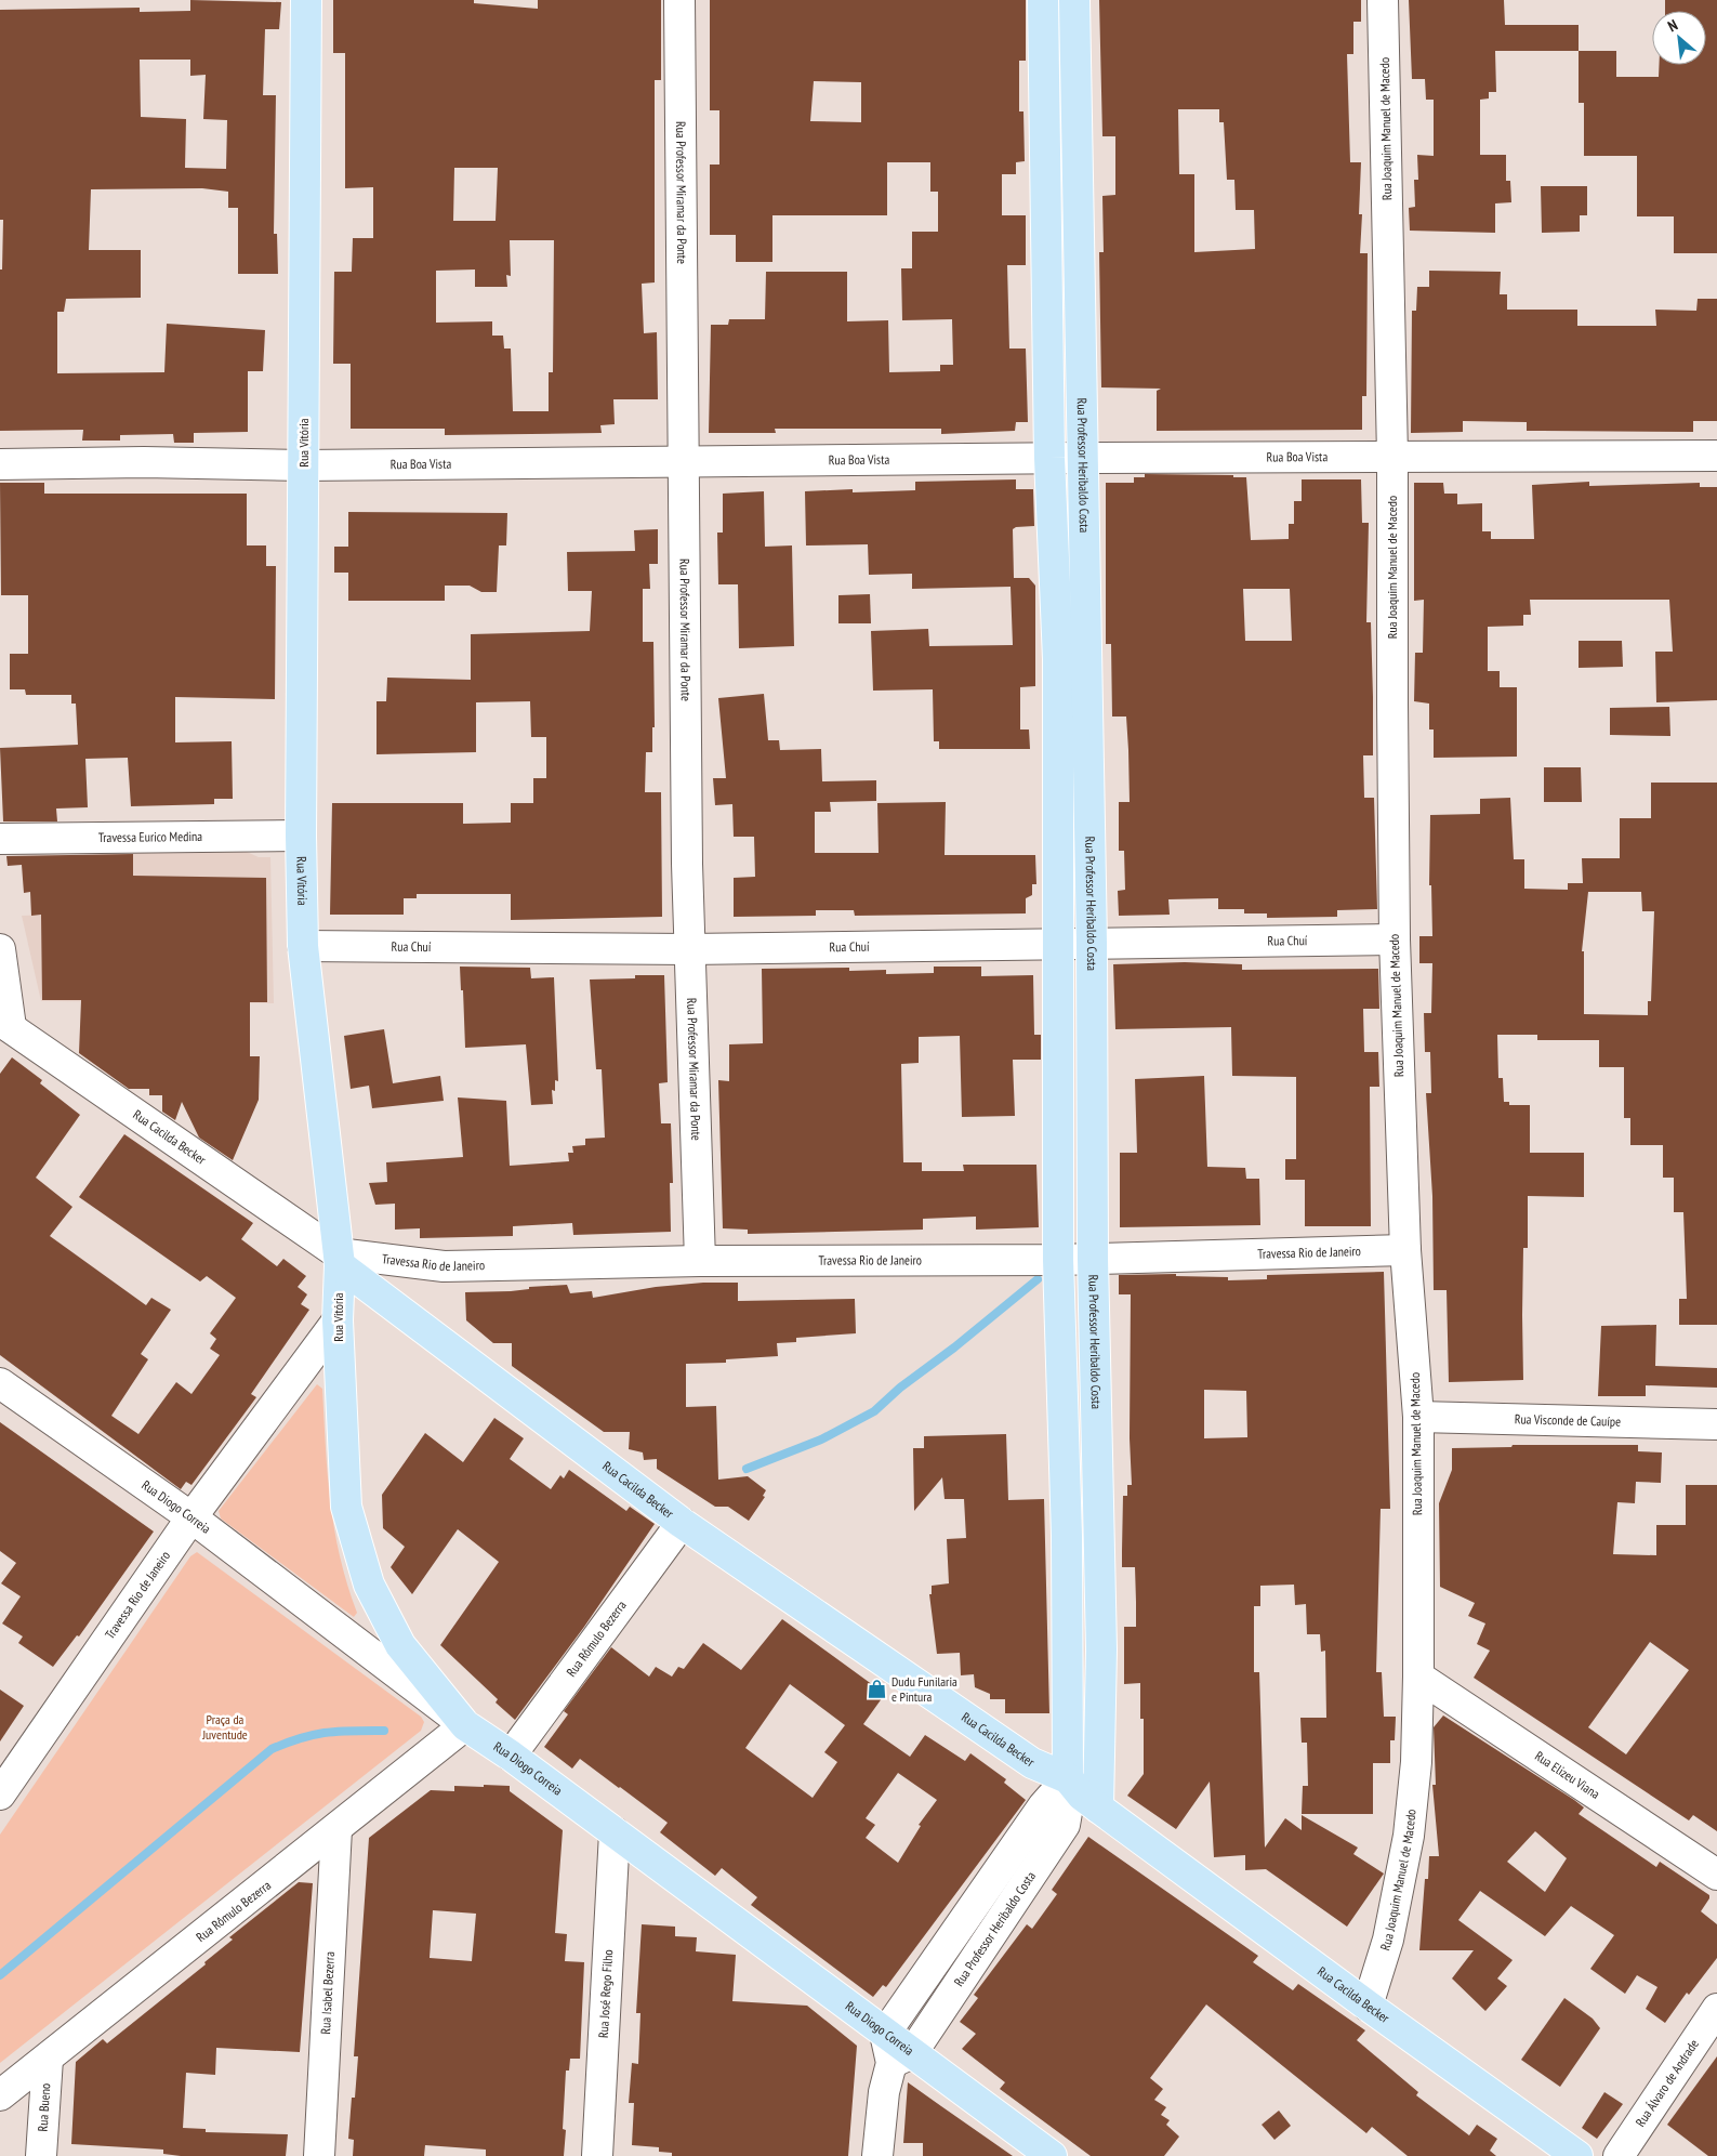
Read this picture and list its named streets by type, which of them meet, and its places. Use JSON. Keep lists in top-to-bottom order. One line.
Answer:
{"streets":{"main road":["Rua Vitória","Rua Professor Heribaldo Costa","Rua Cacilda Becker","Rua Diogo Correia"],"street":["Rua Joaquim Manuel de Macedo","Rua Professor Miramar da Ponte","Rua Boa Vista","Travessa Eurico Medina","Rua Chuí","Travessa Rio de Janeiro","Rua Visconde de Cauípe","Rua Rômulo Bezerra","Rua Elizeu Viana","Rua Isabel Bezerra","Rua José Rego Filho","Rua Álvaro de Andrade","Rua Bueno"]},"crossings":[["Rua Joaquim Manuel de Macedo","Rua Boa Vista"],["Rua Joaquim Manuel de Macedo","Rua Chuí"],["Rua Joaquim Manuel de Macedo","Rua Cacilda Becker"],["Rua Joaquim Manuel de Macedo","Travessa Rio de Janeiro"],["Rua Joaquim Manuel de Macedo","Rua Visconde de Cauípe"],["Rua Joaquim Manuel de Macedo","Rua Elizeu Viana"],["Rua Professor Miramar da Ponte","Rua Boa Vista"],["Rua Professor Miramar da Ponte","Rua Chuí"],["Rua Professor Miramar da Ponte","Travessa Rio de Janeiro"],["Rua Vitória","Rua Boa Vista"],["Rua Vitória","Travessa Eurico Medina"],["Rua Vitória","Rua Chuí"],["Rua Vitória","Rua Cacilda Becker"],["Rua Vitória","Travessa Rio de Janeiro"],["Rua Vitória","Rua Diogo Correia"],["Rua Vitória","Rua Rômulo Bezerra"],["Rua Boa Vista","Rua Professor Heribaldo Costa"],["Rua Professor Heribaldo Costa","Rua Chuí"],["Rua Professor Heribaldo Costa","Rua Cacilda Becker"],["Rua Professor Heribaldo Costa","Travessa Rio de Janeiro"],["Rua Professor Heribaldo Costa","Rua Diogo Correia"],["Rua Cacilda Becker","Travessa Rio de Janeiro"],["Rua Cacilda Becker","Rua Rômulo Bezerra"],["Travessa Rio de Janeiro","Rua Diogo Correia"],["Rua Diogo Correia","Rua Rômulo Bezerra"],["Rua Diogo Correia","Rua José Rego Filho"],["Rua Rômulo Bezerra","Rua Isabel Bezerra"],["Rua Rômulo Bezerra","Rua Bueno"]],"parks":["Praça da Juventude"],"places":{"shop":["Dudu Funilaria e Pintura"]},"north":"top left"}
